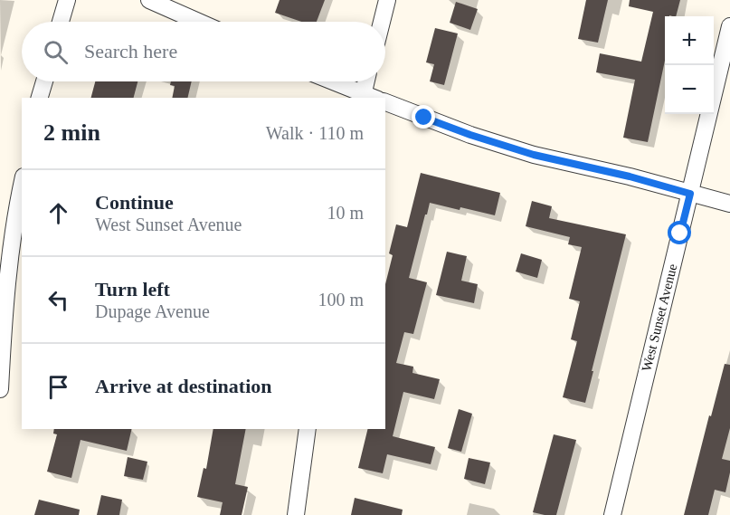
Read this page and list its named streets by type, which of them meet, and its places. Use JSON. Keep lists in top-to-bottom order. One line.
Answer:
{"streets":{"street":["West Sunset Avenue"]},"page":{"map_buttons":["+","−"],"search":"Search here","heading":["2 min","Walk · 110 m"],"list":[["Continue","West Sunset Avenue","10 m"],["Turn left","Dupage Avenue","100 m"],"Arrive at destination"]}}
